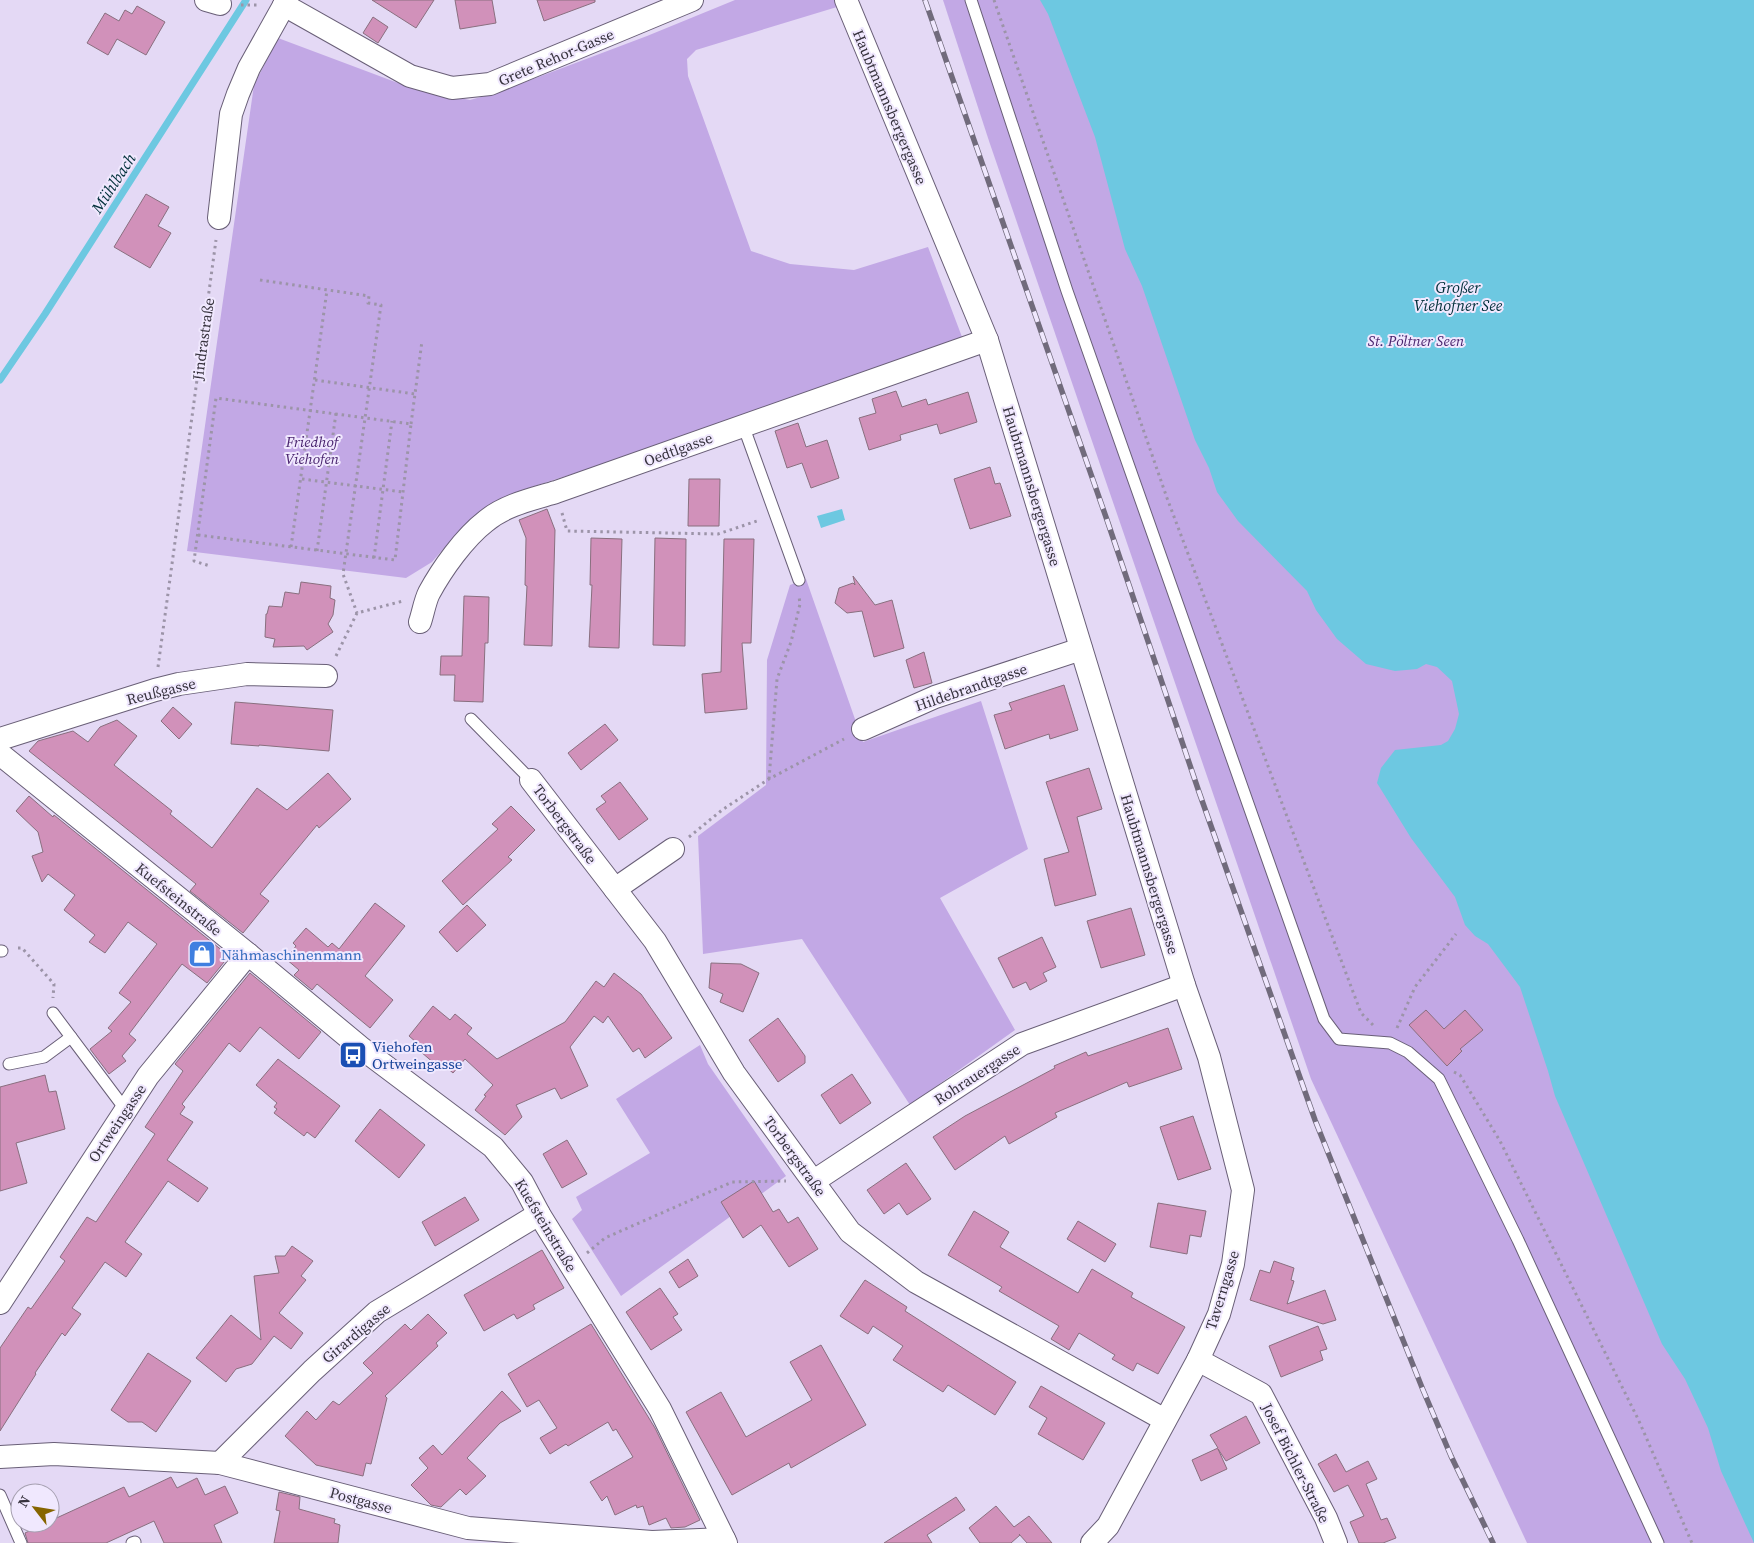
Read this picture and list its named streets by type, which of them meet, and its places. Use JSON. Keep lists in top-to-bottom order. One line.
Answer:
{"streets":{"street":["Grete Rehor-Gasse","Haubtmannsbergergasse","Oedtlgasse","Hildebrandtgasse","Reußgasse","Torbergstraße","Kuefsteinstraße","Rohrauergasse","Ortweingasse","Taverngasse","Girardigasse","Josef Bichler-Straße","Postgasse"],"path":["Jindrastraße"]},"crossings":[["Haubtmannsbergergasse","Oedtlgasse"],["Haubtmannsbergergasse","Hildebrandtgasse"],["Haubtmannsbergergasse","Rohrauergasse"],["Haubtmannsbergergasse","Taverngasse"],["Jindrastraße","Reußgasse"],["Torbergstraße","Rohrauergasse"],["Torbergstraße","Taverngasse"],["Kuefsteinstraße","Ortweingasse"],["Kuefsteinstraße","Girardigasse"],["Kuefsteinstraße","Postgasse"],["Rohrauergasse","Taverngasse"],["Taverngasse","Josef Bichler-Straße"],["Girardigasse","Postgasse"]],"water":["Mühlbach","Großer Viehofner See"],"parks":["St. Pöltner Seen","Friedhof Viehofen"],"places":{"shop":["Nähmaschinenmann"],"bus stop":["Viehofen Ortweingasse"]},"north":"top left"}
